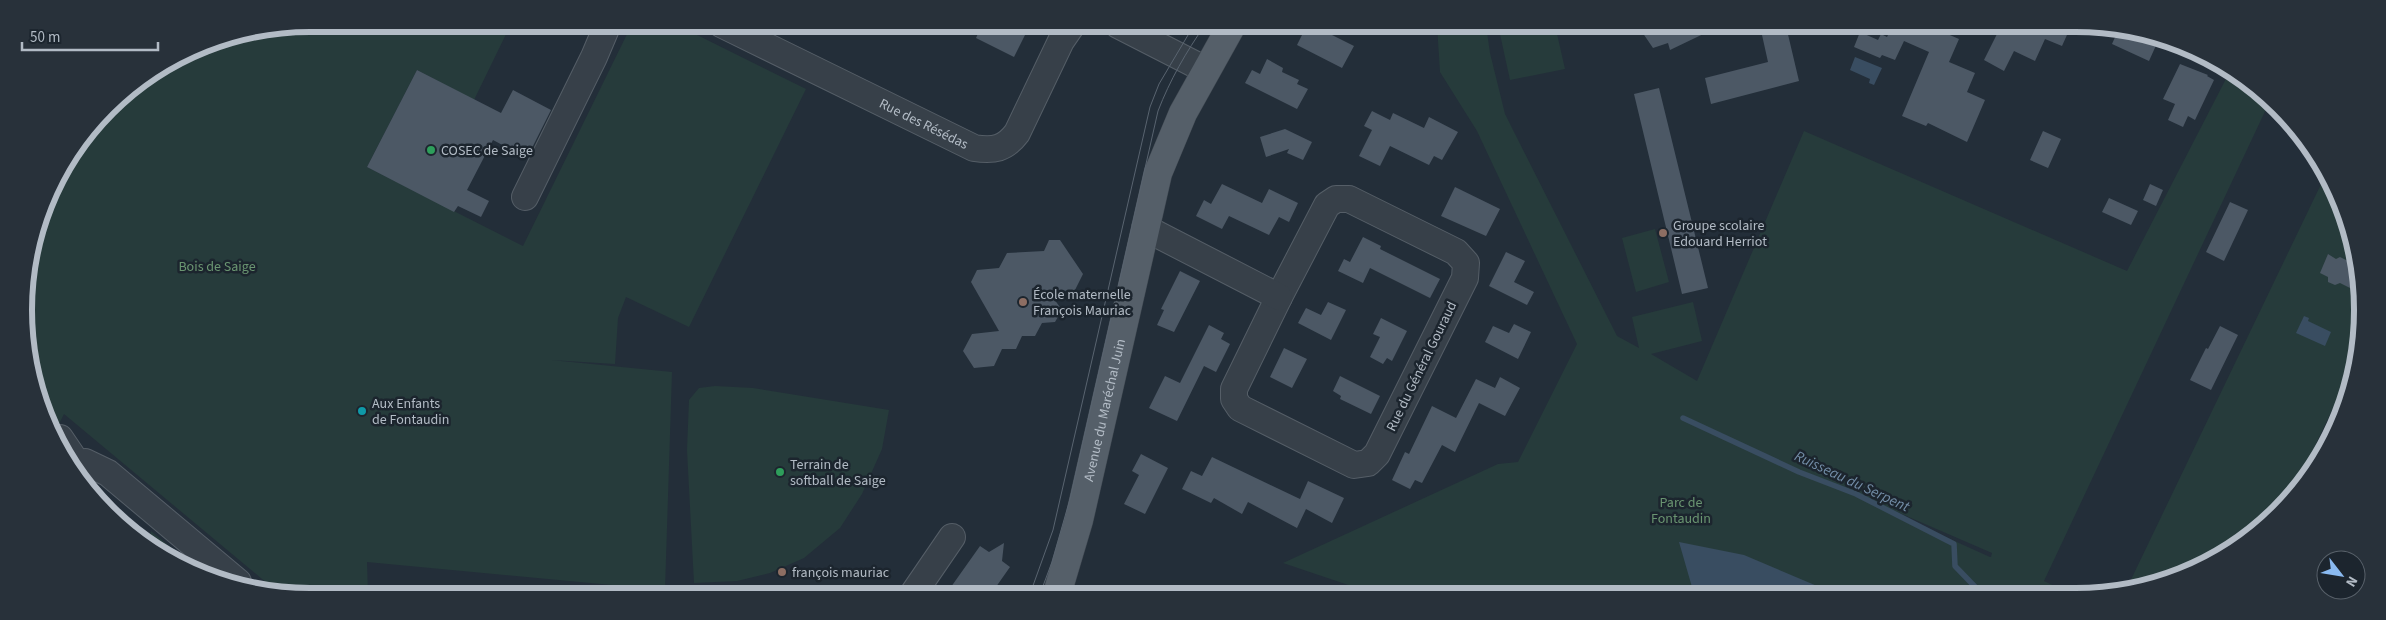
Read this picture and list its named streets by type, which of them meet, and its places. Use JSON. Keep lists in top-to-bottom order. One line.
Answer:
{"streets":{"main road":["Avenue du Maréchal Juin"],"street":["Rue des Résédas","Rue du Général Gouraud"]},"water":["Ruisseau du Serpent"],"parks":["Bois de Saige","Parc de Fontaudin"],"places":["COSEC de Saige","Groupe scolaire Edouard Herriot","École maternelle François Mauriac","Aux Enfants de Fontaudin","Terrain de softball de Saige","françois mauriac"],"scale_bar":"50 m","north":"bottom right"}
